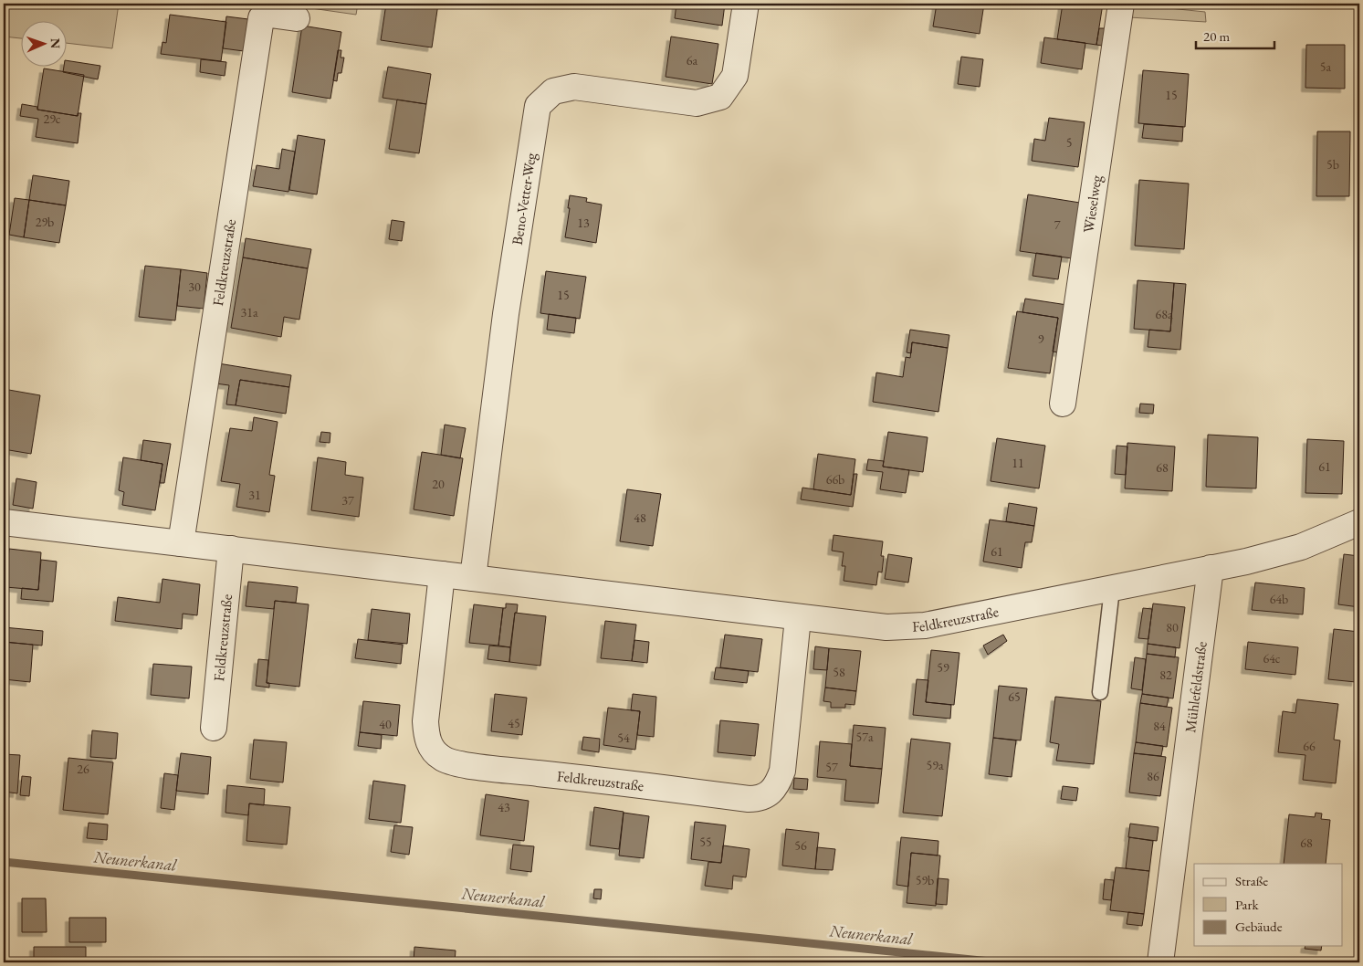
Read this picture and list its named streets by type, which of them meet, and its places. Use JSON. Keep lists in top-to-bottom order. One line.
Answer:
{"streets":{"street":["Beno-Vetter-Weg","Wieselweg","Feldkreuzstraße","Mühlefeldstraße"]},"crossings":[["Beno-Vetter-Weg","Feldkreuzstraße"],["Feldkreuzstraße","Mühlefeldstraße"]],"water":["Neunerkanal"],"house_numbers":["6a","5a","15","29c","5","5b","29b","13","7","30","15","31a","68a","9","11","61","68","66b","20","31","37","48","61","64b","80","64c","59","58","82","65","45","40","84","57a","54","66","59a","57","26","86","43","55","68","56","59b"],"legend":["Straße","Park","Gebäude"],"scale_bar":"20 m","north":"right"}
